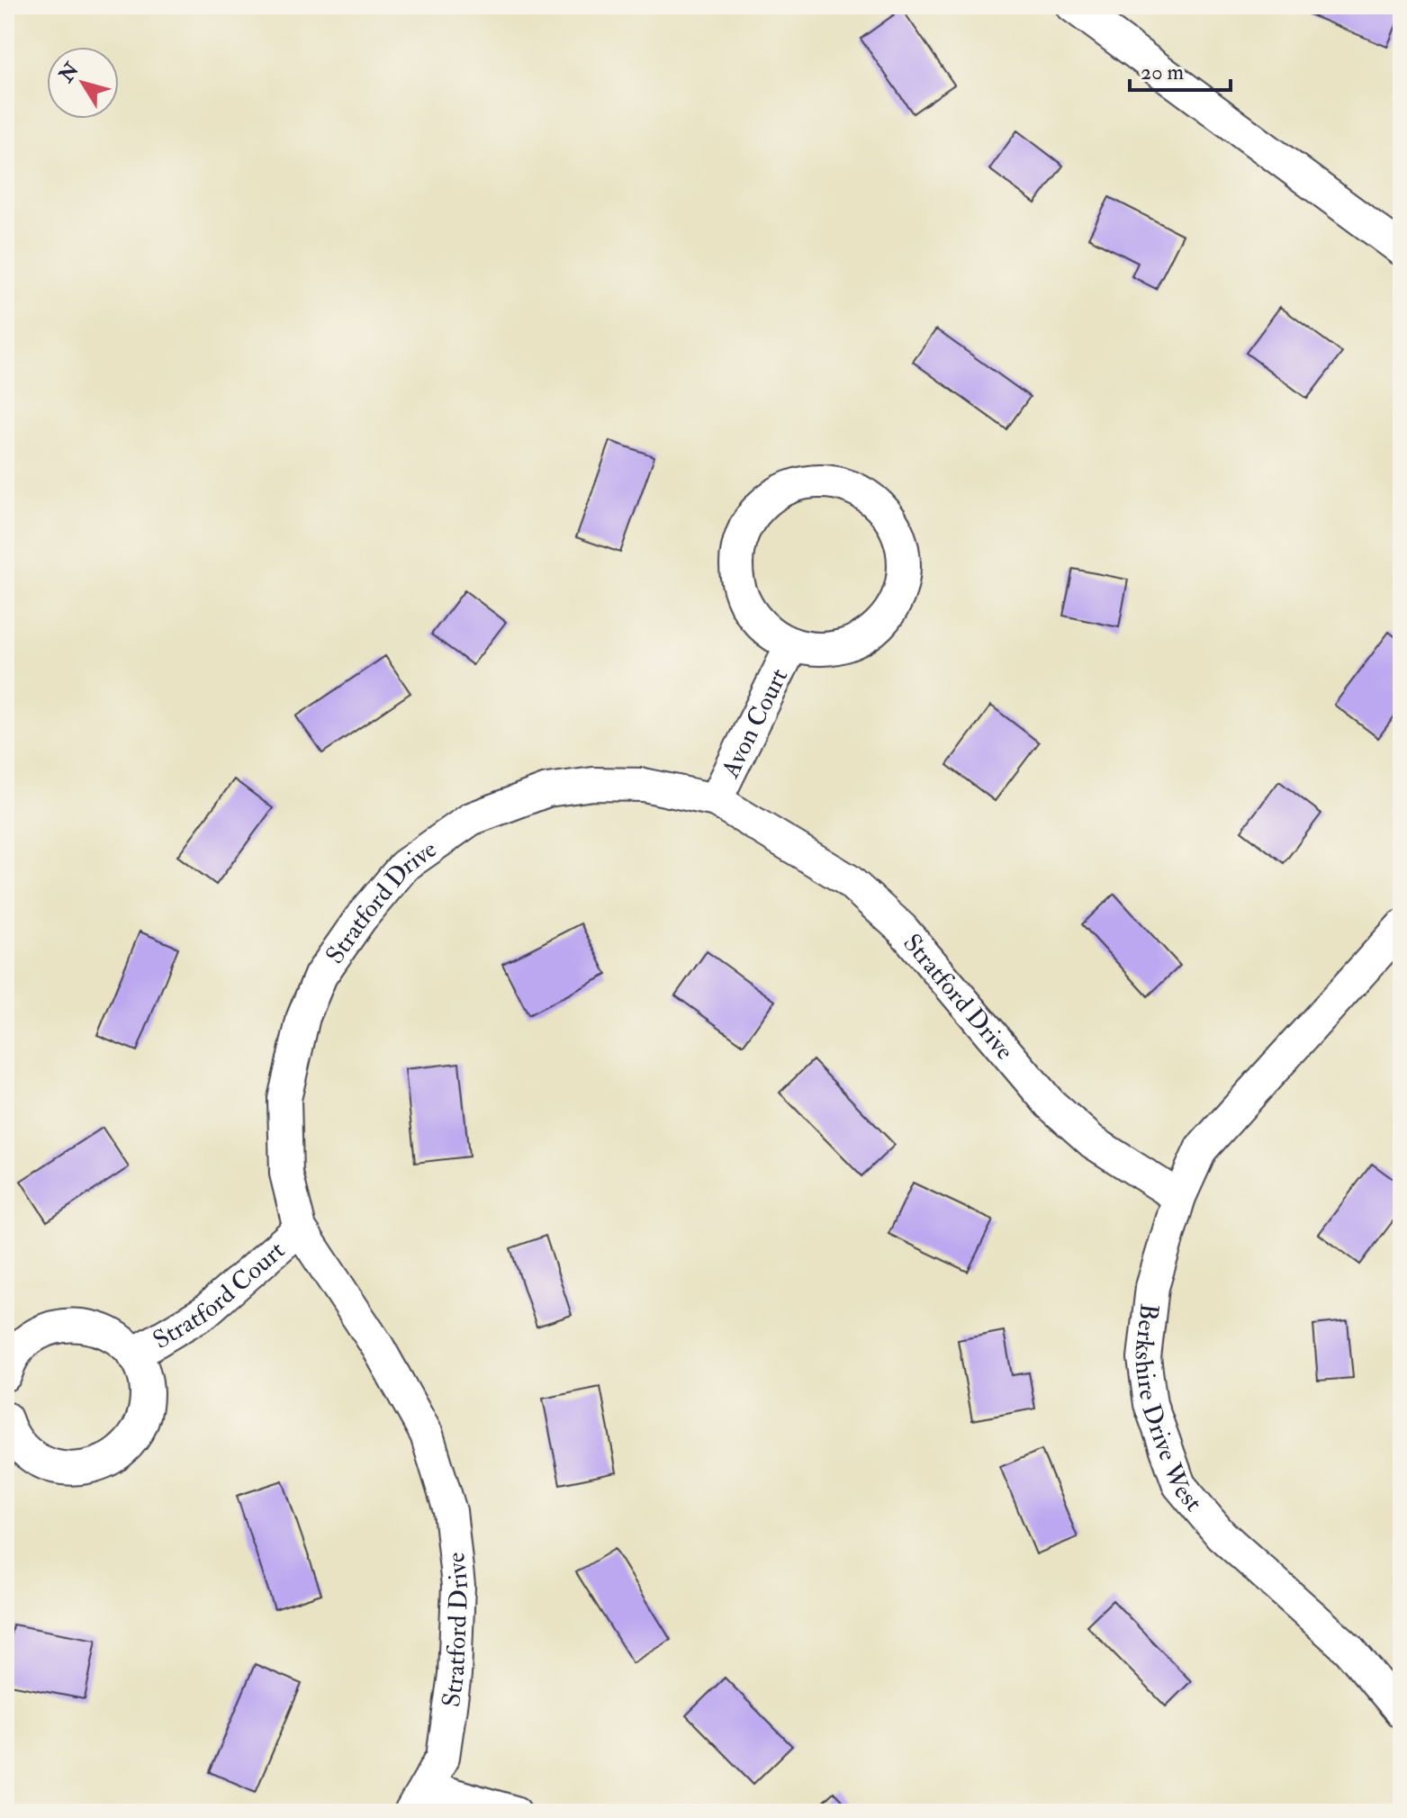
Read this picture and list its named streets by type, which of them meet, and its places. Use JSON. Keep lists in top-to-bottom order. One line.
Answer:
{"streets":{"street":["Avon Court","Stratford Drive","Stratford Court","Berkshire Drive West"]},"crossings":[["Avon Court","Stratford Drive"],["Stratford Drive","Stratford Court"],["Stratford Drive","Berkshire Drive West"]],"scale_bar":"20 m","north":"top left"}
